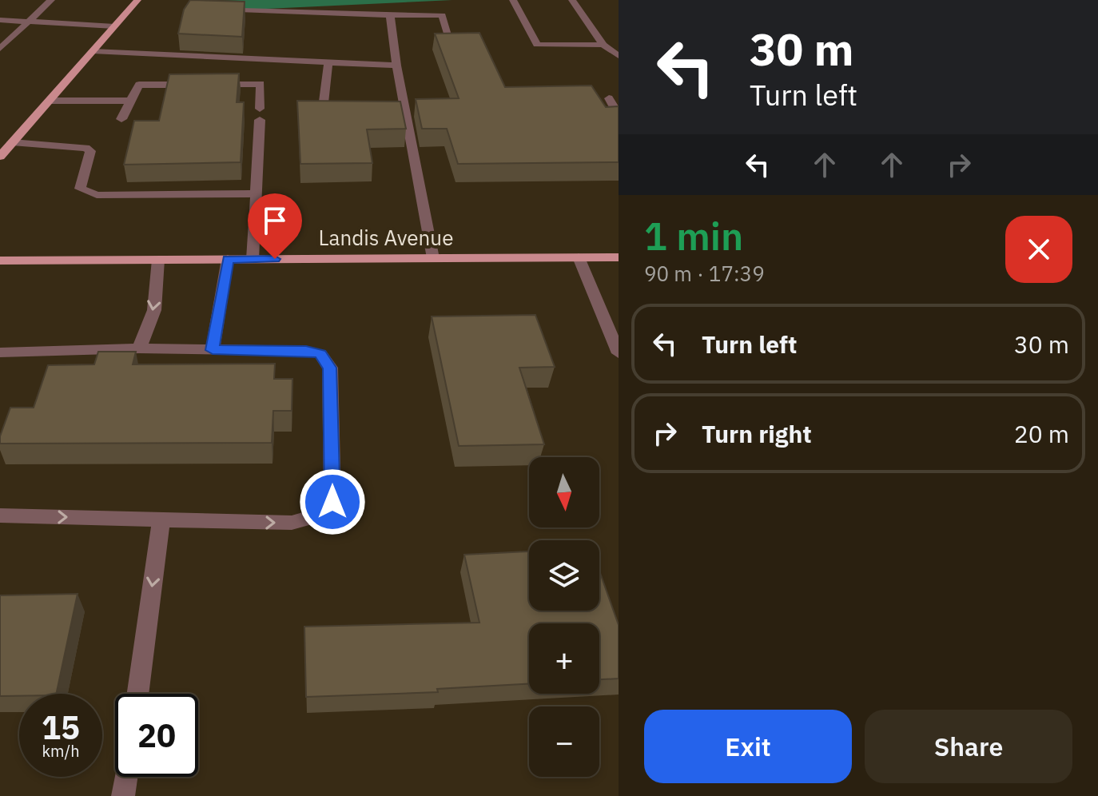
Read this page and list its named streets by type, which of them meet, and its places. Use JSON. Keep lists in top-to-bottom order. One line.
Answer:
{"streets":{"main road":["Landis Avenue"]},"north":"bottom","page":{"turn":["30 m","Turn left"],"heading":["1 min","90 m · 17:39"],"list":[{"name":"Turn left","value":"30 m"},{"name":"Turn right","value":"20 m"}],"map_buttons":["+","−"],"speed":"15 km/h","limit":"20","buttons":["Exit","Share"]}}
